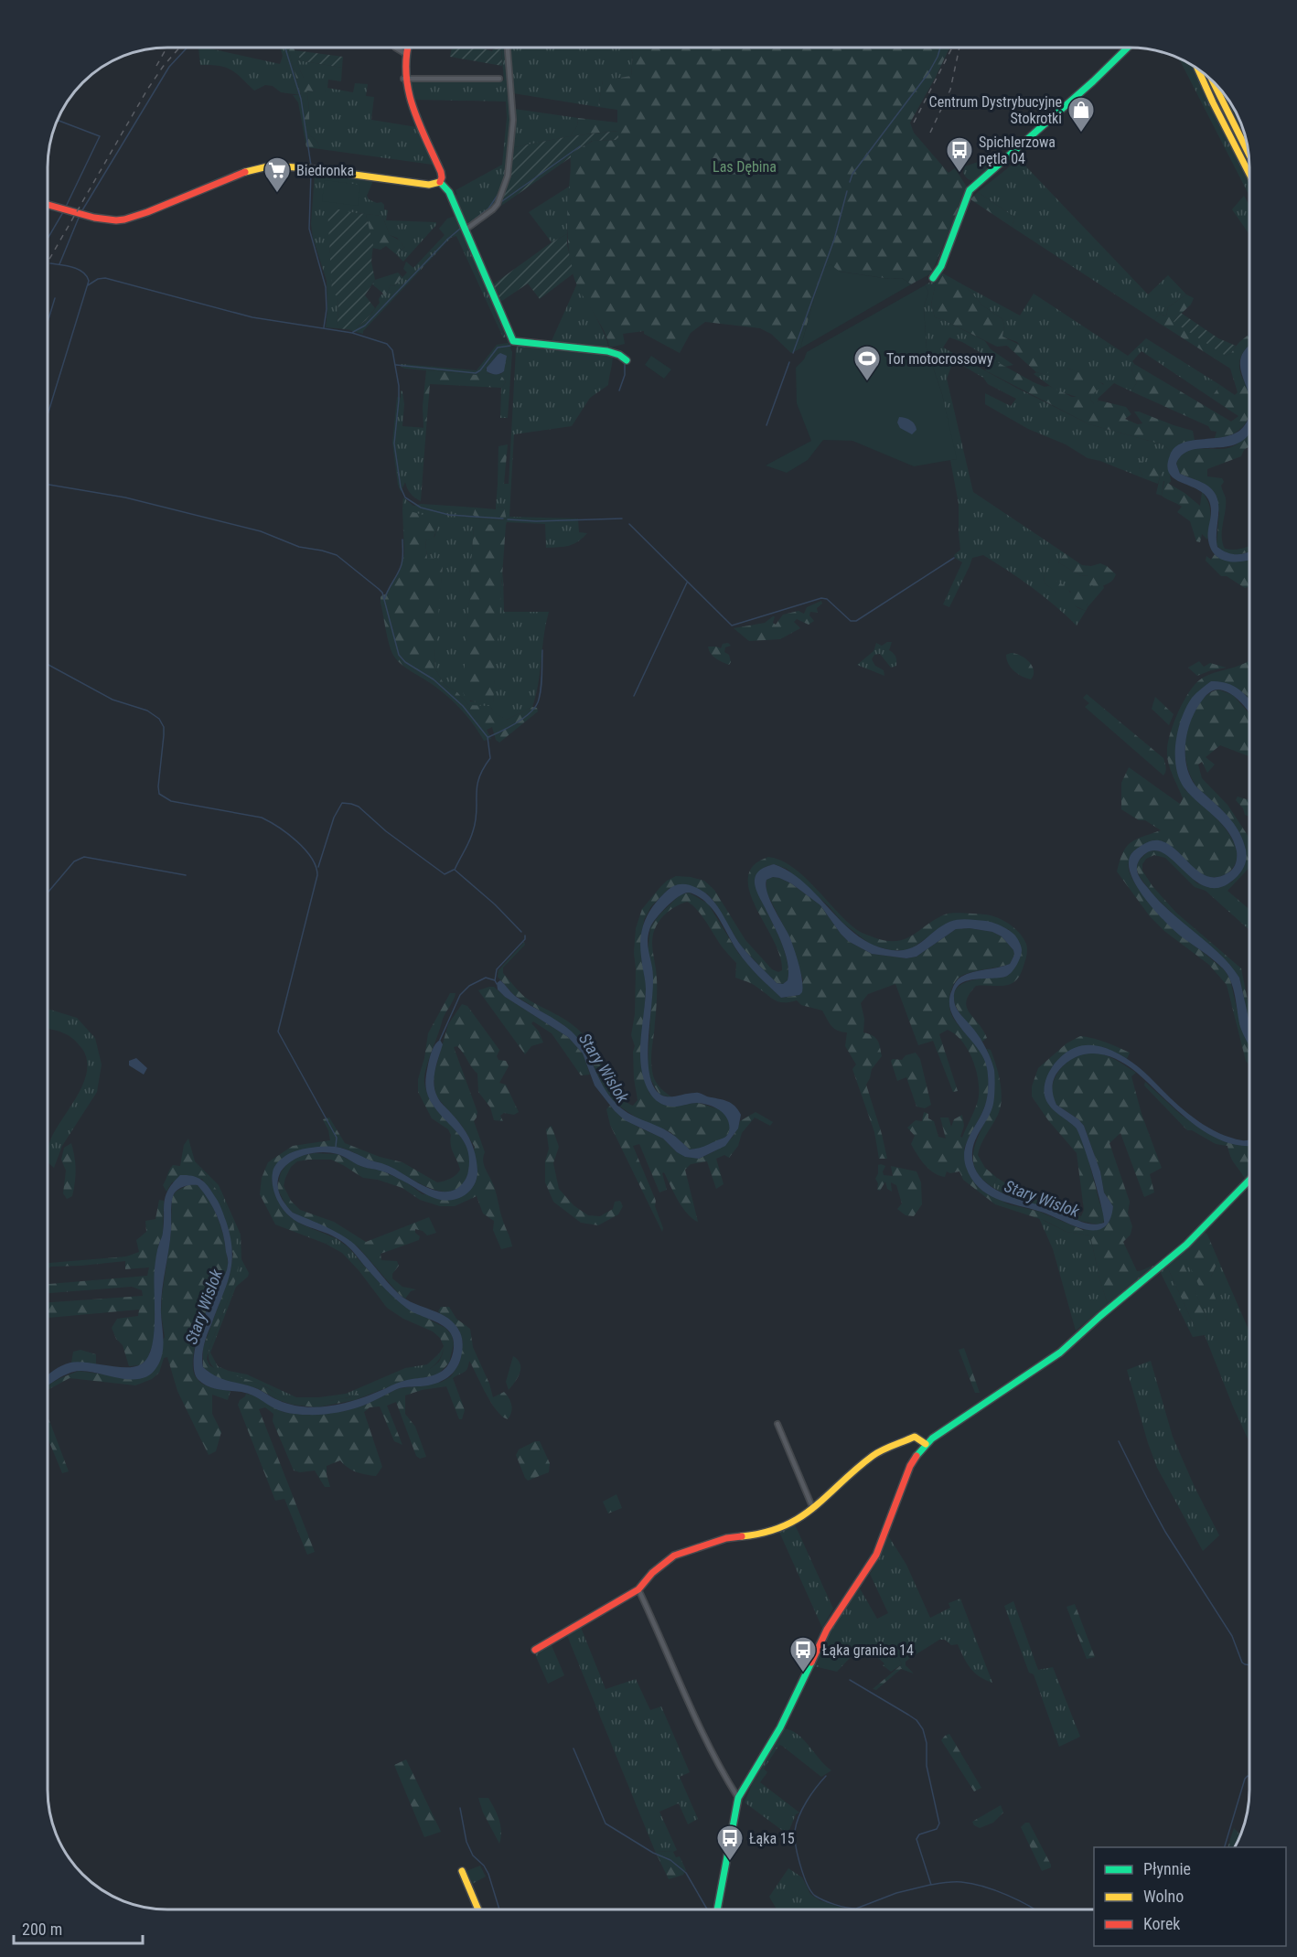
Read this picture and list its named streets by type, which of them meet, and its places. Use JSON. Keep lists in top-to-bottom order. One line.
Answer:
{"water":["Stary Wislok"],"parks":["Las Dębina"],"places":{"shop":["Centrum Dystrybucyjne Stokrotki"],"bus stop":["Spichlerzowa pętla 04","Łąka granica 14","Łąka 15"],"supermarket":["Biedronka"],"sports":["Tor motocrossowy"]},"legend":["Płynnie","Wolno","Korek"],"scale_bar":"200 m"}
